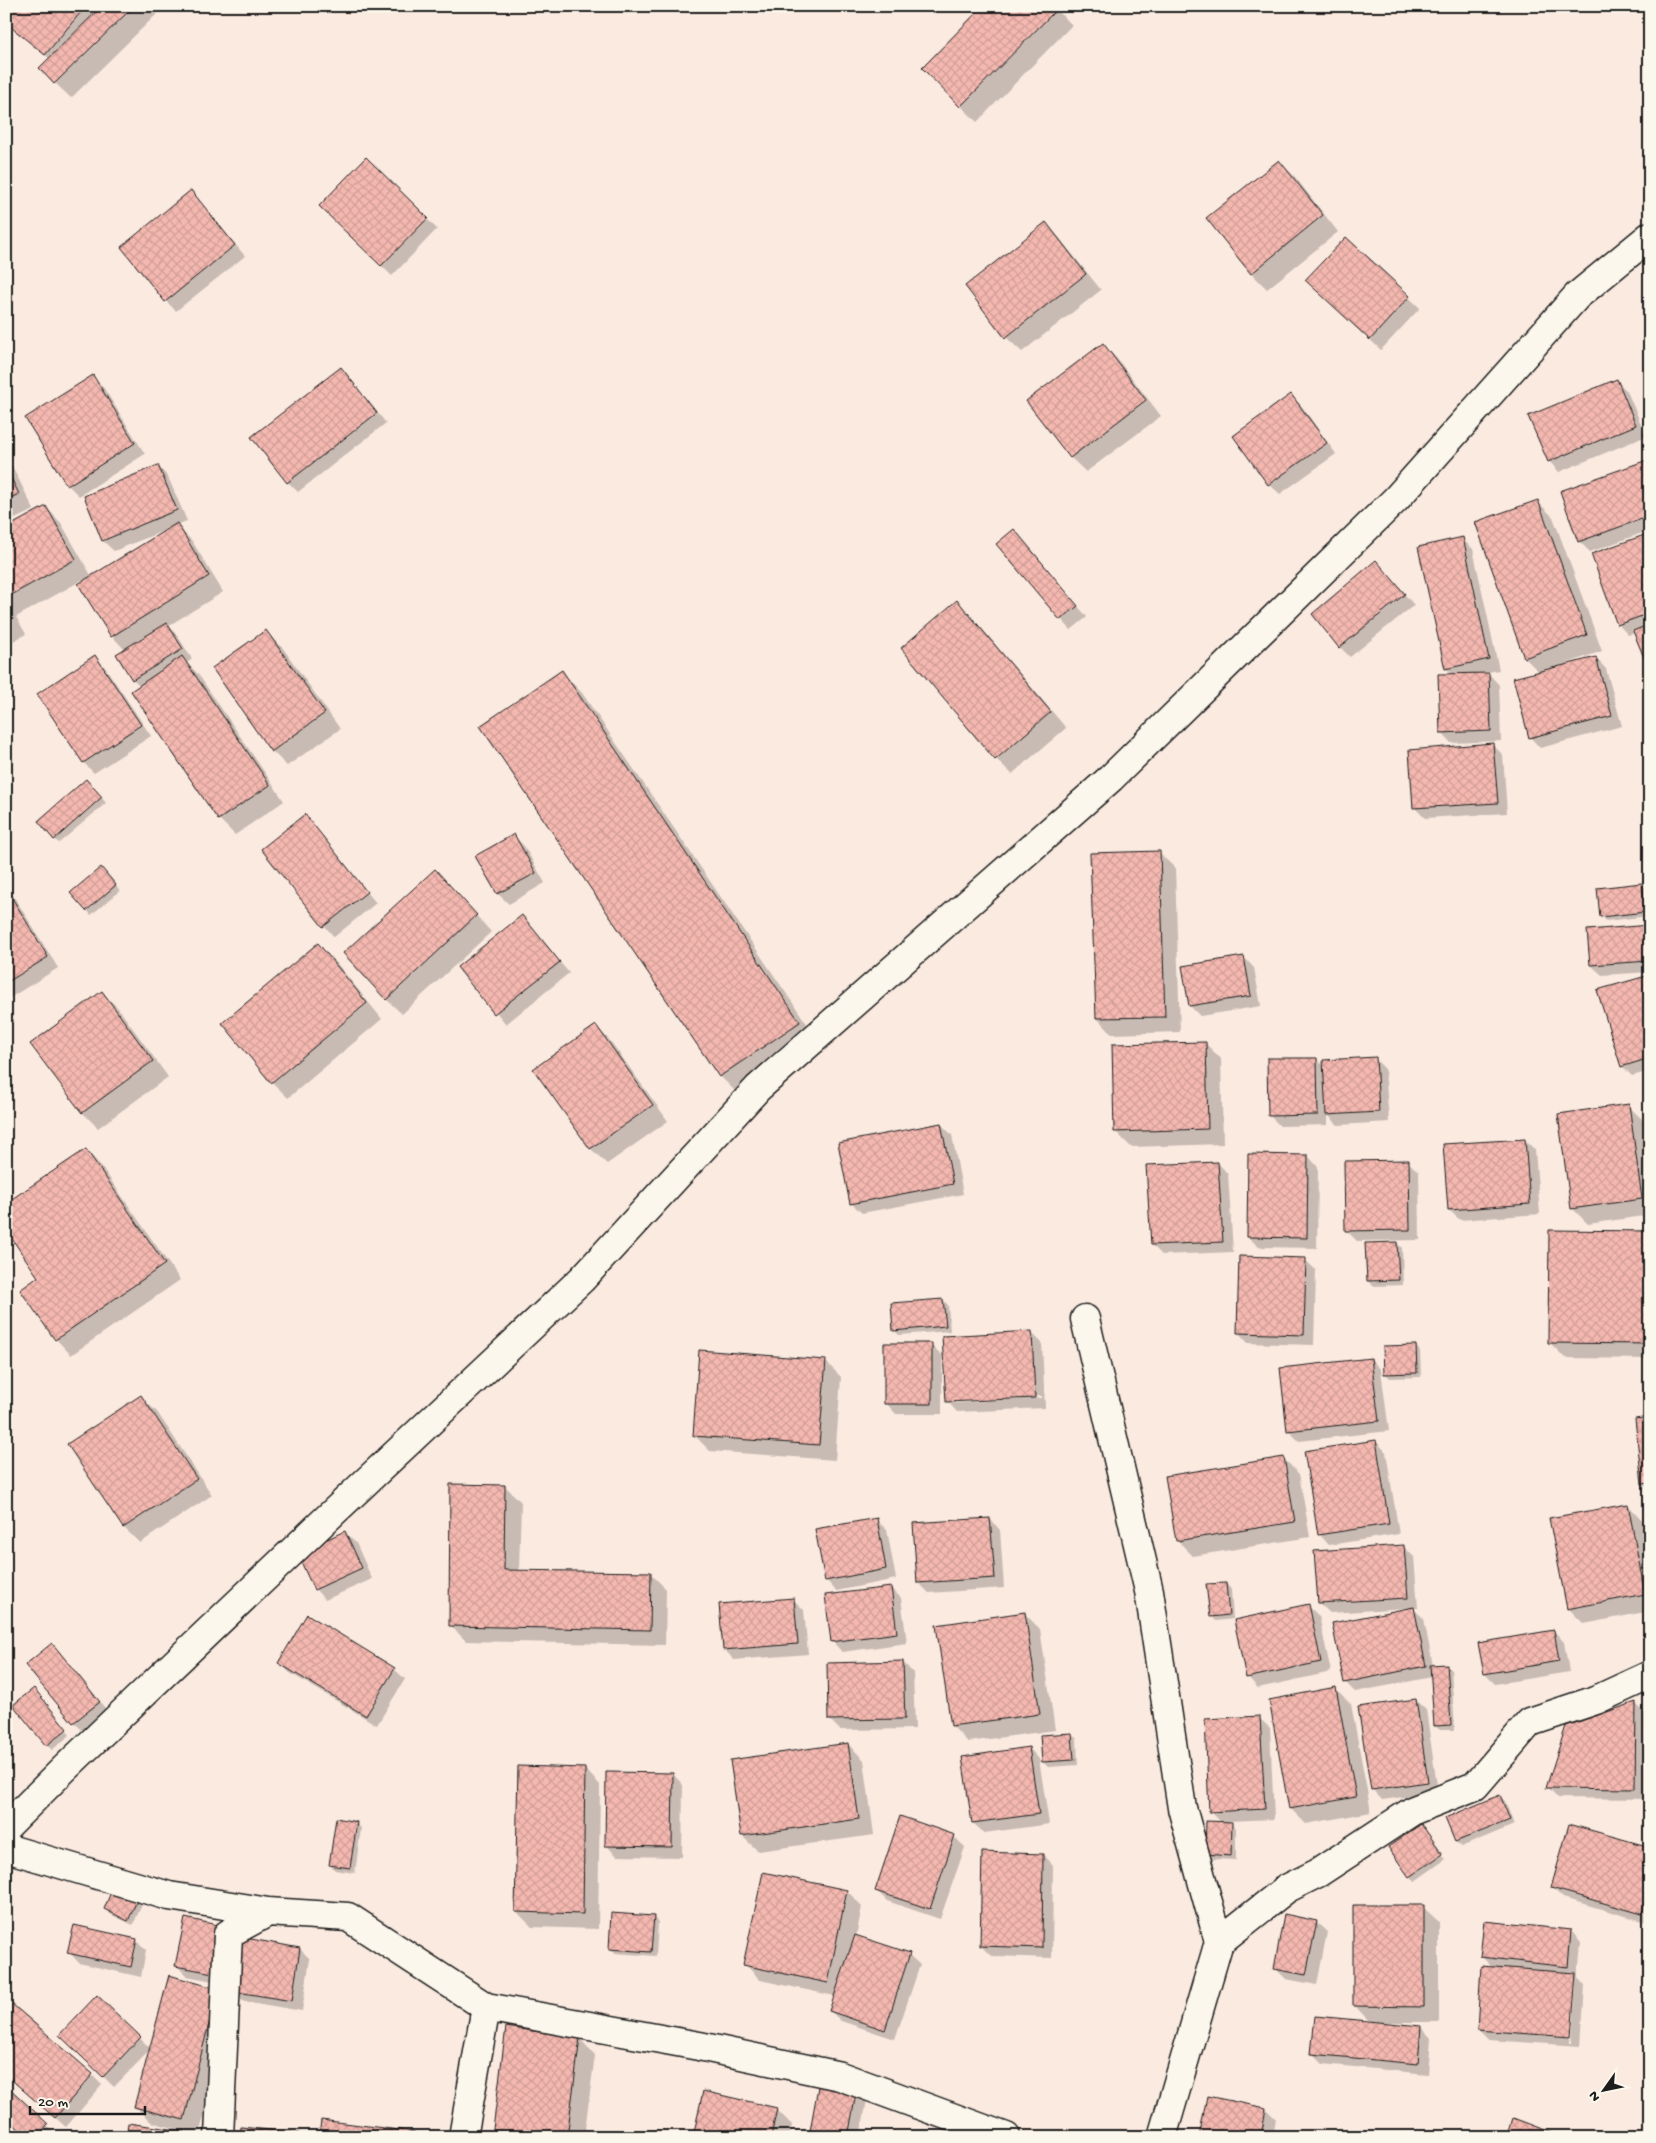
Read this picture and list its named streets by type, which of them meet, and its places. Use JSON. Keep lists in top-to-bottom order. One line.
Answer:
{"scale_bar":"20 m","north":"bottom left"}
